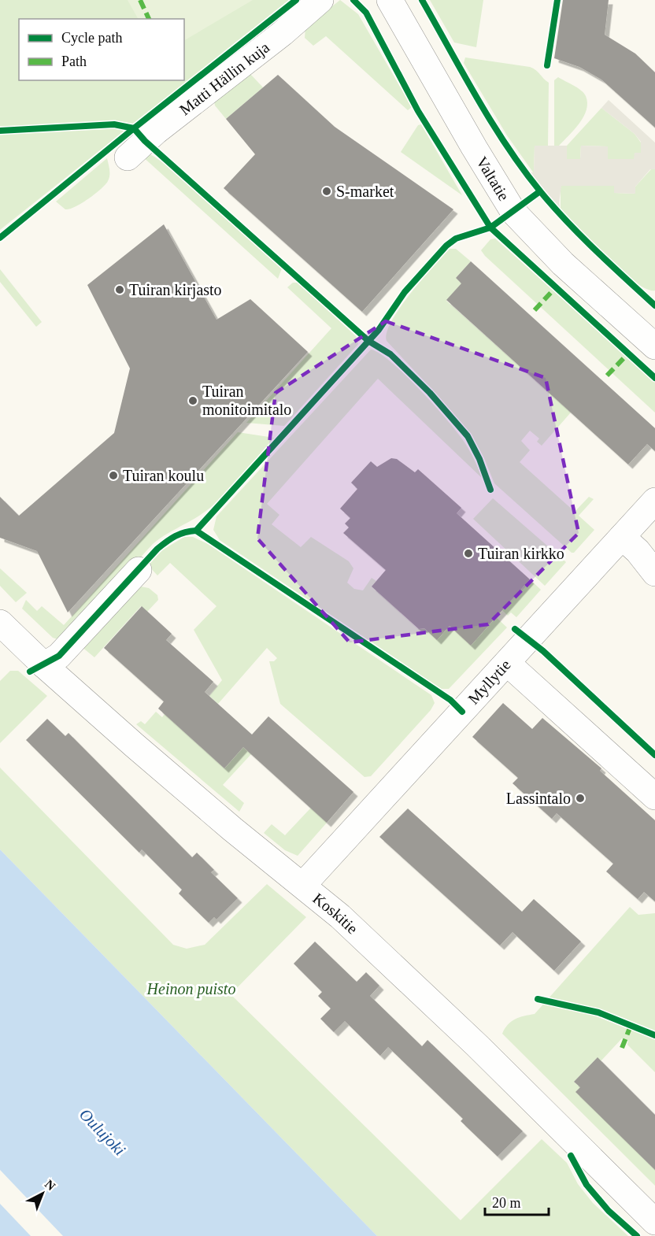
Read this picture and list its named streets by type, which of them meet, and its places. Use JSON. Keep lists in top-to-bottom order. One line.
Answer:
{"streets":{"street":["Matti Hällin kuja","Valtatie","Myllytie","Koskitie"]},"crossings":[["Myllytie","Koskitie"]],"water":["Oulujoki"],"parks":["Heinon puisto"],"places":["S-market","Tuiran kirjasto","Tuiran monitoimitalo","Tuiran koulu","Tuiran kirkko","Lassintalo"],"legend":["Cycle path","Path"],"scale_bar":"20 m","north":"top right"}
